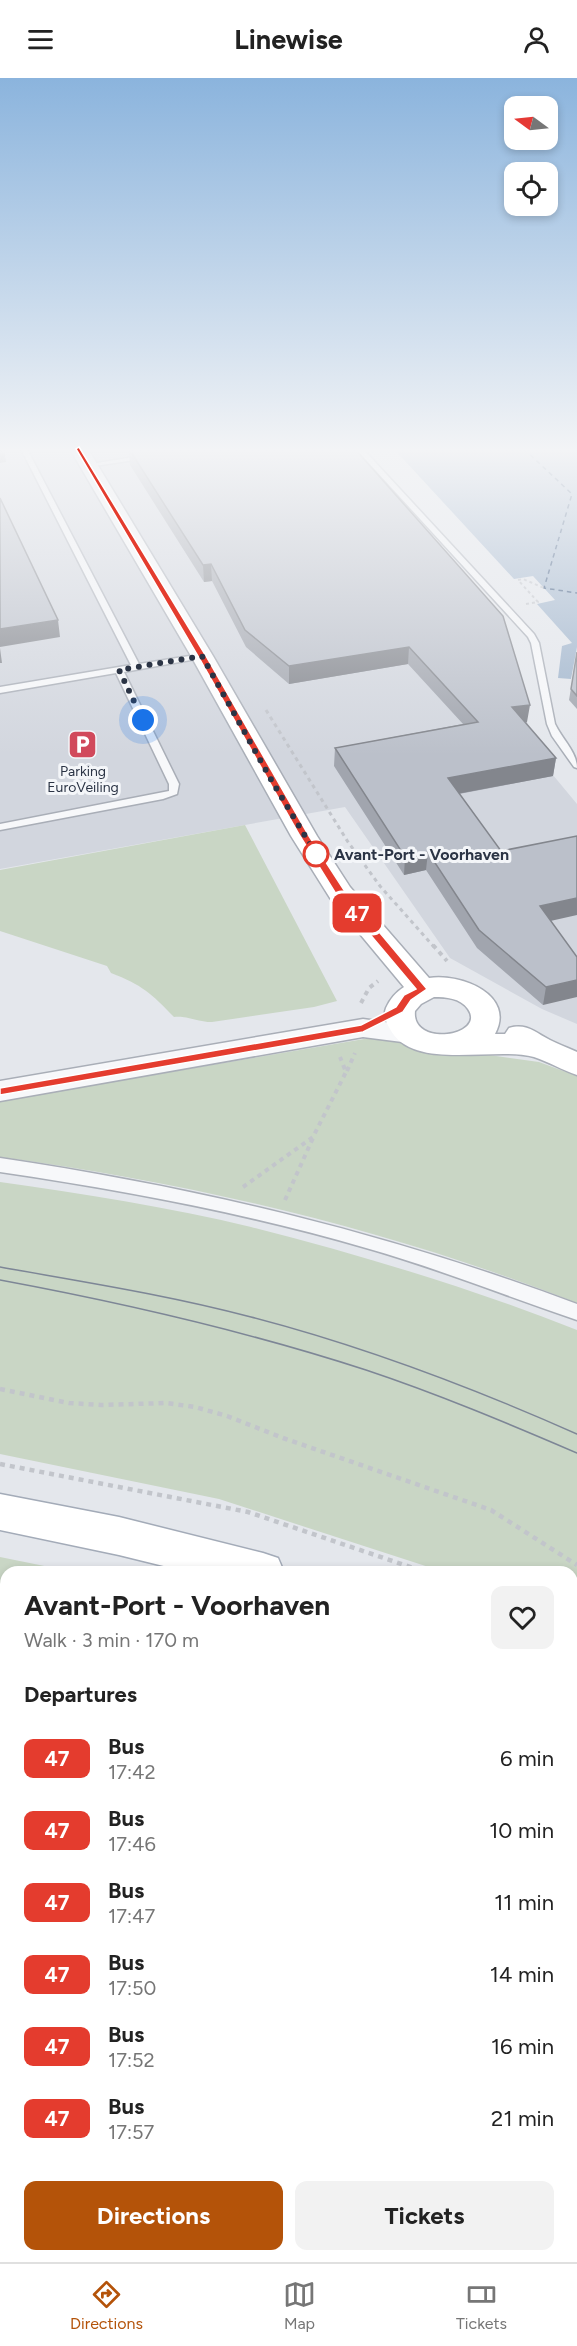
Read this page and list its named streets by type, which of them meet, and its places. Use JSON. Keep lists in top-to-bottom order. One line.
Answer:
{"places":{"parking":["Parking EuroVeiling"],"other":["Avant-Port - Voorhaven"]},"lines":["bus line 47"],"north":"left","page":{"header":"Linewise","on_map":"47","heading":[["Avant-Port - Voorhaven","Walk · 3 min · 170 m"],"Departures"],"list":[{"mark":"47","name":"Bus","note":"17:42","value":"6 min"},{"mark":"47","name":"Bus","note":"17:46","value":"10 min"},{"mark":"47","name":"Bus","note":"17:47","value":"11 min"},{"mark":"47","name":"Bus","note":"17:50","value":"14 min"},{"mark":"47","name":"Bus","note":"17:52","value":"16 min"},{"mark":"47","name":"Bus","note":"17:57","value":"21 min"}],"buttons":["Directions","Tickets"],"tabs":["Directions","Map","Tickets"]}}
